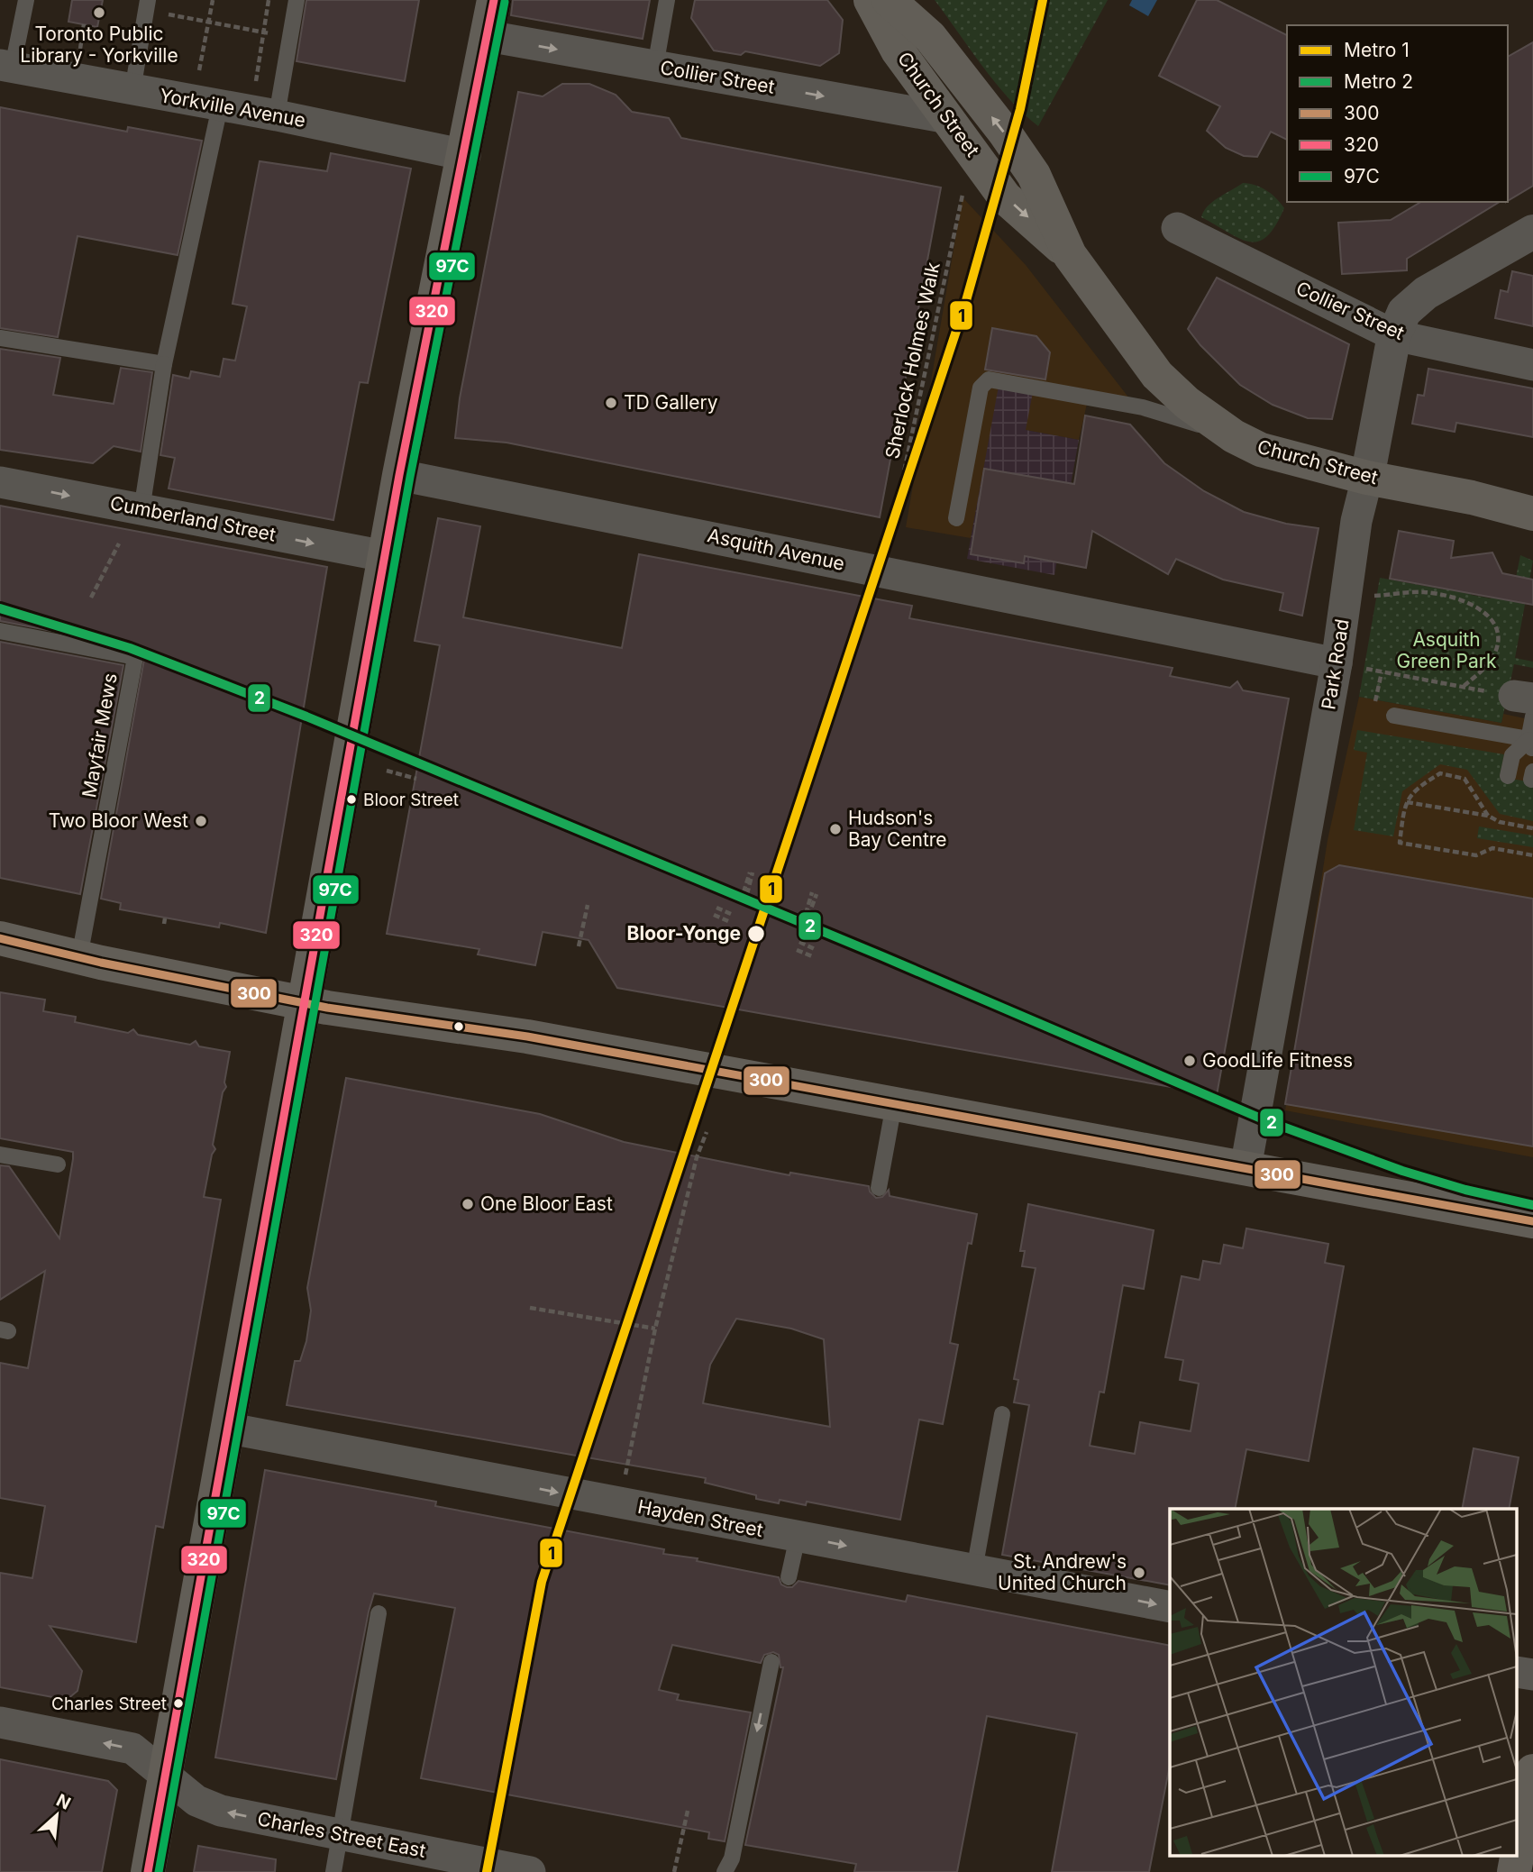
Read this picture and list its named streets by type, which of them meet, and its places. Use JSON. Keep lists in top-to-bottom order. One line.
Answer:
{"streets":{"main road":["Church Street"],"street":["Collier Street","Yorkville Avenue","Cumberland Street","Asquith Avenue","Park Road","Hayden Street","Charles Street East"],"lane":["Mayfair Mews"],"path":["Sherlock Holmes Walk"]},"crossings":[["Collier Street","Church Street"],["Collier Street","Park Road"],["Church Street","Park Road"],["Asquith Avenue","Park Road"]],"one_way":["Collier Street","Cumberland Street","Hayden Street","Charles Street East"],"parks":["Asquith Green Park"],"places":["Toronto Public Library - Yorkville","TD Gallery","Bloor Street","Two Bloor West","Hudson's Bay Centre","Bloor-Yonge","GoodLife Fitness","One Bloor East","St. Andrew's United Church","Charles Street"],"lines":["metro line 1","transit line 320","transit line 97C","metro line 2","transit line 300"],"legend":["Metro 1","Metro 2","300","320","97C"],"north":"top right"}
